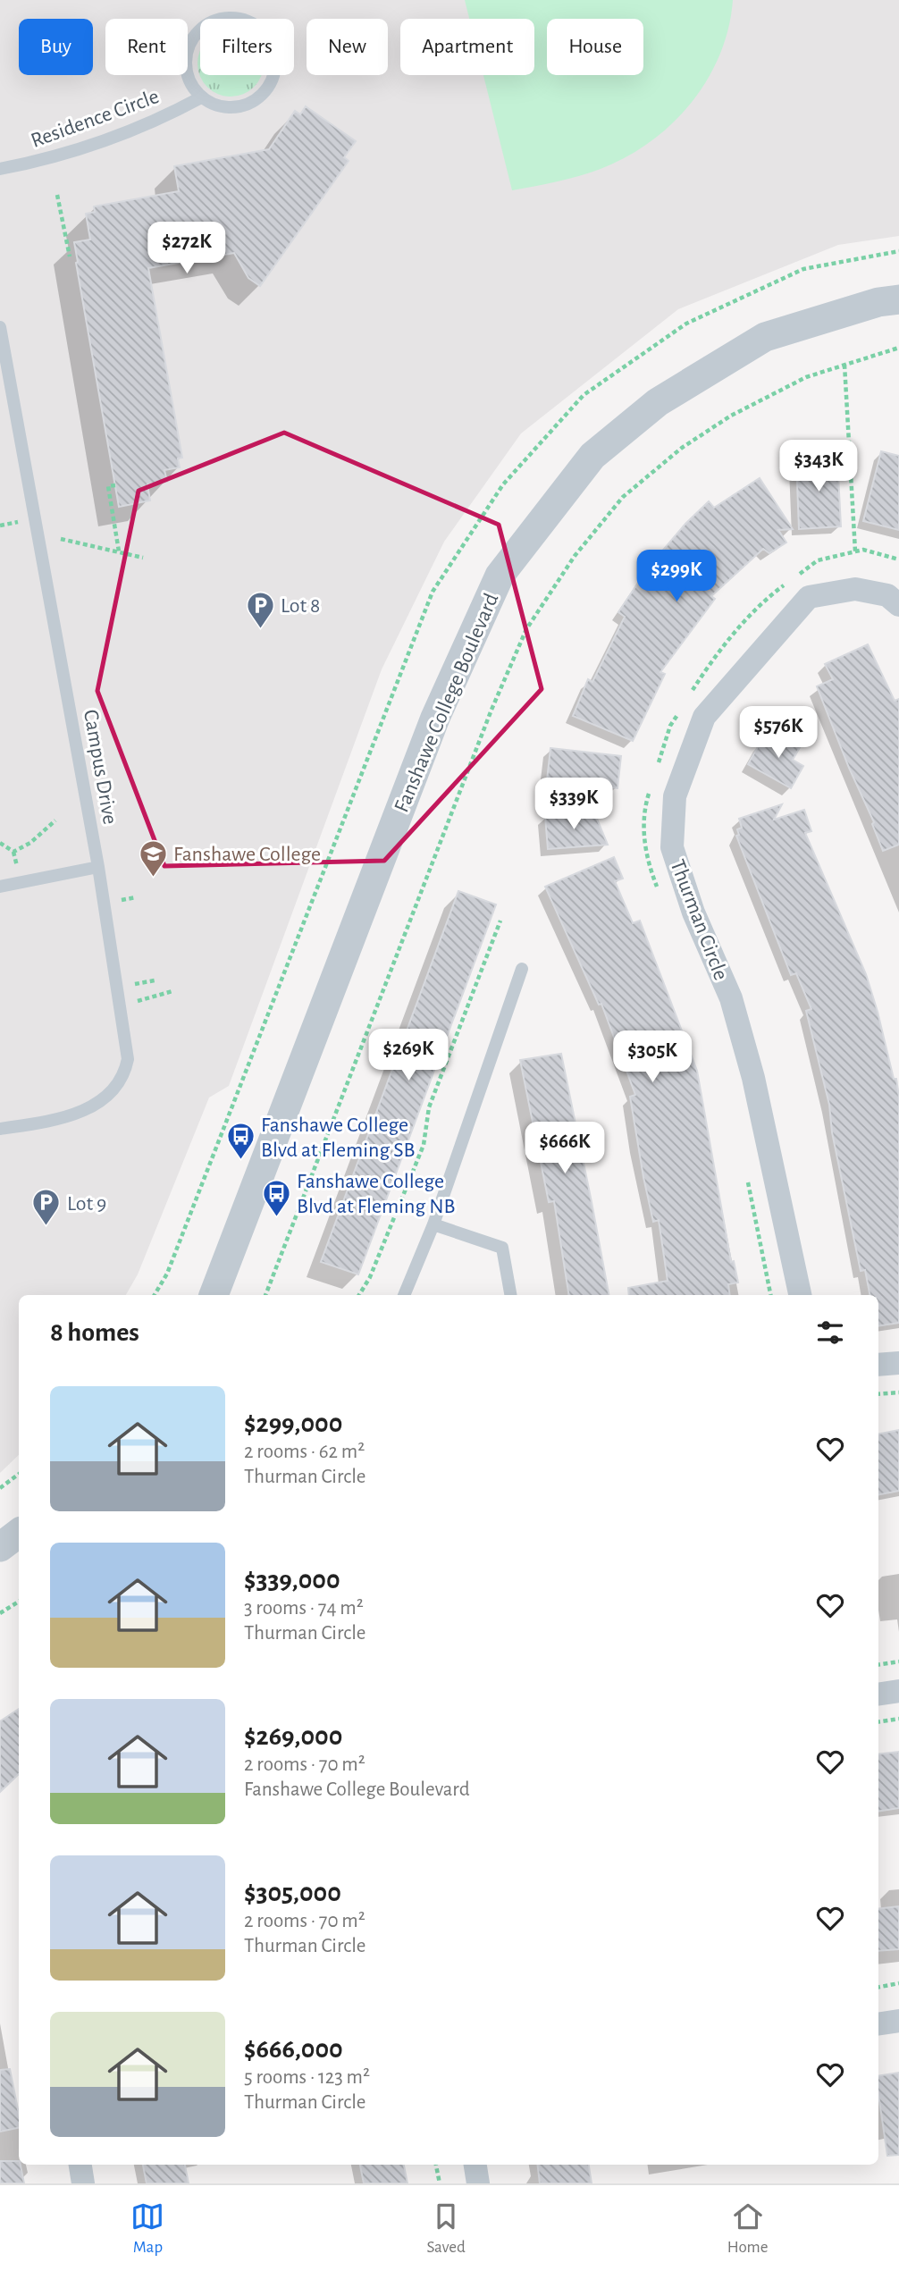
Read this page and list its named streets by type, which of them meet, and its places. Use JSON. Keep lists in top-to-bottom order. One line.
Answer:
{"streets":{"street":["Fanshawe College Boulevard","Thurman Circle"],"lane":["Residence Circle","Campus Drive"]},"places":{"parking":["Lot 8","Lot 9"],"school or university":["Fanshawe College"],"bus stop":["Fanshawe College Blvd at Fleming SB","Fanshawe College Blvd at Fleming NB"]},"page":{"chip":["Buy","Rent","Filters","New","Apartment","House"],"price":["$272K","$343K","$299K","$576K","$339K","$269K","$305K","$666K"],"heading":"8 homes","list":[{"name":"$299,000","note":"2 rooms · 62 m² · Thurman Circle"},{"name":"$339,000","note":"3 rooms · 74 m² · Thurman Circle"},{"name":"$269,000","note":"2 rooms · 70 m² · Fanshawe College Boulevard"},{"name":"$305,000","note":"2 rooms · 70 m² · Thurman Circle"},{"name":"$666,000","note":"5 rooms · 123 m² · Thurman Circle"}],"tabs":["Map","Saved","Home"]}}
